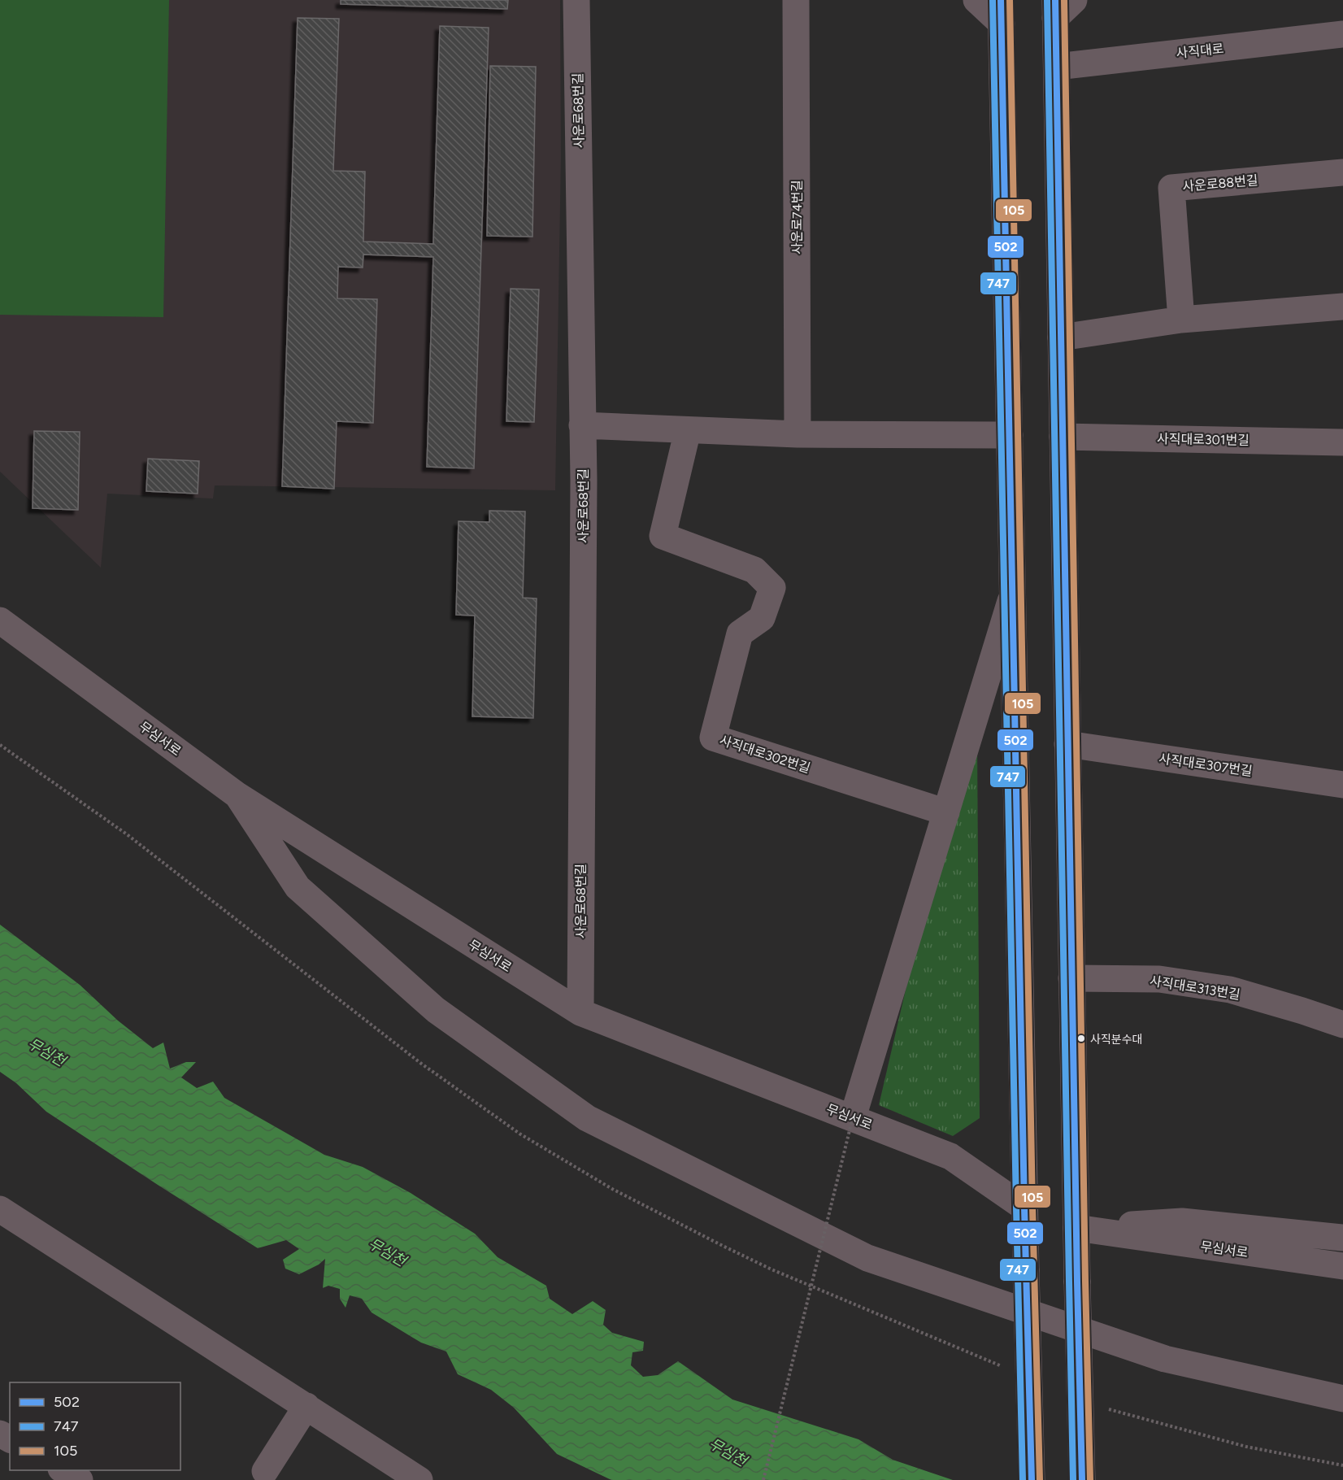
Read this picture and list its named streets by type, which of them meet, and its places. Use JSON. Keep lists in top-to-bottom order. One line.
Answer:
{"streets":{"street":["사직대로","사운로68번길","사운로88번길","사운로74번길","사직대로301번길","무심서로","사직대로302번길","사직대로307번길","사직대로313번길"]},"crossings":[["사운로68번길","무심서로"]],"water":["무심천"],"places":["사직분수대"],"lines":["transit line 502","transit line 747","transit line 105"],"legend":["502","747","105"]}
